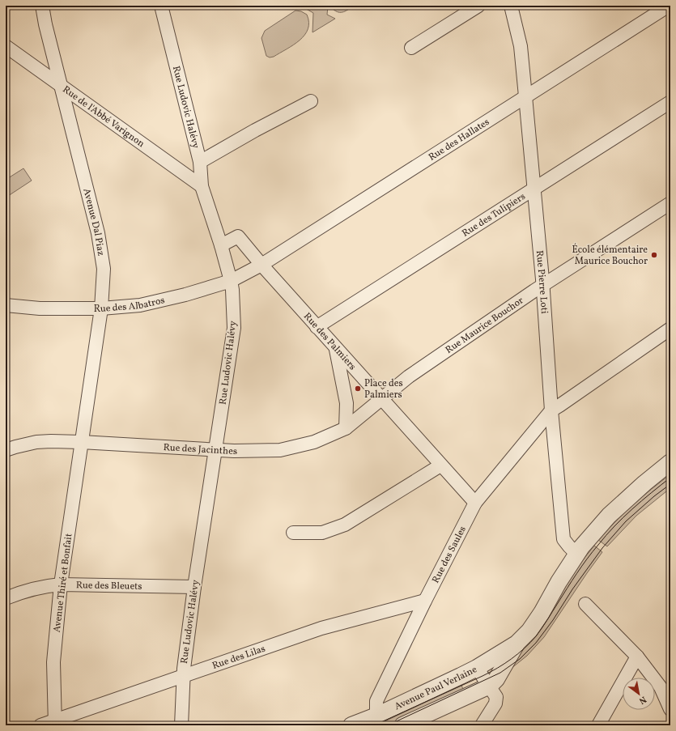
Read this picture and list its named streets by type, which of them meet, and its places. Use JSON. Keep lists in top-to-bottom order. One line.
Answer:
{"streets":{"street":["Rue Ludovic Halévy","Rue de l'Abbé Varignon","Rue des Hallates","Rue des Tulipiers","Avenue Dal Piaz","Rue Pierre Loti","Rue des Albatros","Rue Maurice Bouchor","Rue des Palmiers","Rue des Jacinthes","Rue des Saules","Avenue Thiré et Bonfait","Rue des Bleuets","Rue des Lilas","Avenue Paul Verlaine"]},"crossings":[["Rue Ludovic Halévy","Rue de l'Abbé Varignon"],["Rue Ludovic Halévy","Rue des Albatros"],["Rue Ludovic Halévy","Rue des Palmiers"],["Rue Ludovic Halévy","Rue des Jacinthes"],["Rue Ludovic Halévy","Rue des Bleuets"],["Rue Ludovic Halévy","Rue des Lilas"],["Rue de l'Abbé Varignon","Avenue Dal Piaz"],["Rue des Hallates","Rue Pierre Loti"],["Rue des Hallates","Rue des Albatros"],["Rue des Hallates","Rue des Palmiers"],["Rue des Tulipiers","Rue Pierre Loti"],["Rue des Tulipiers","Rue des Palmiers"],["Avenue Dal Piaz","Rue des Albatros"],["Avenue Dal Piaz","Rue des Jacinthes"],["Avenue Dal Piaz","Avenue Thiré et Bonfait"],["Rue Pierre Loti","Rue Maurice Bouchor"],["Rue Pierre Loti","Rue des Saules"],["Rue Pierre Loti","Avenue Paul Verlaine"],["Rue Maurice Bouchor","Rue des Palmiers"],["Rue Maurice Bouchor","Rue des Jacinthes"],["Rue des Palmiers","Rue des Jacinthes"],["Rue des Palmiers","Rue des Saules"],["Rue des Jacinthes","Avenue Thiré et Bonfait"],["Rue des Saules","Rue des Lilas"],["Rue des Saules","Avenue Paul Verlaine"],["Avenue Thiré et Bonfait","Rue des Bleuets"],["Avenue Thiré et Bonfait","Rue des Lilas"]],"places":["École élémentaire Maurice Bouchor","Place des Palmiers"],"north":"bottom right"}
